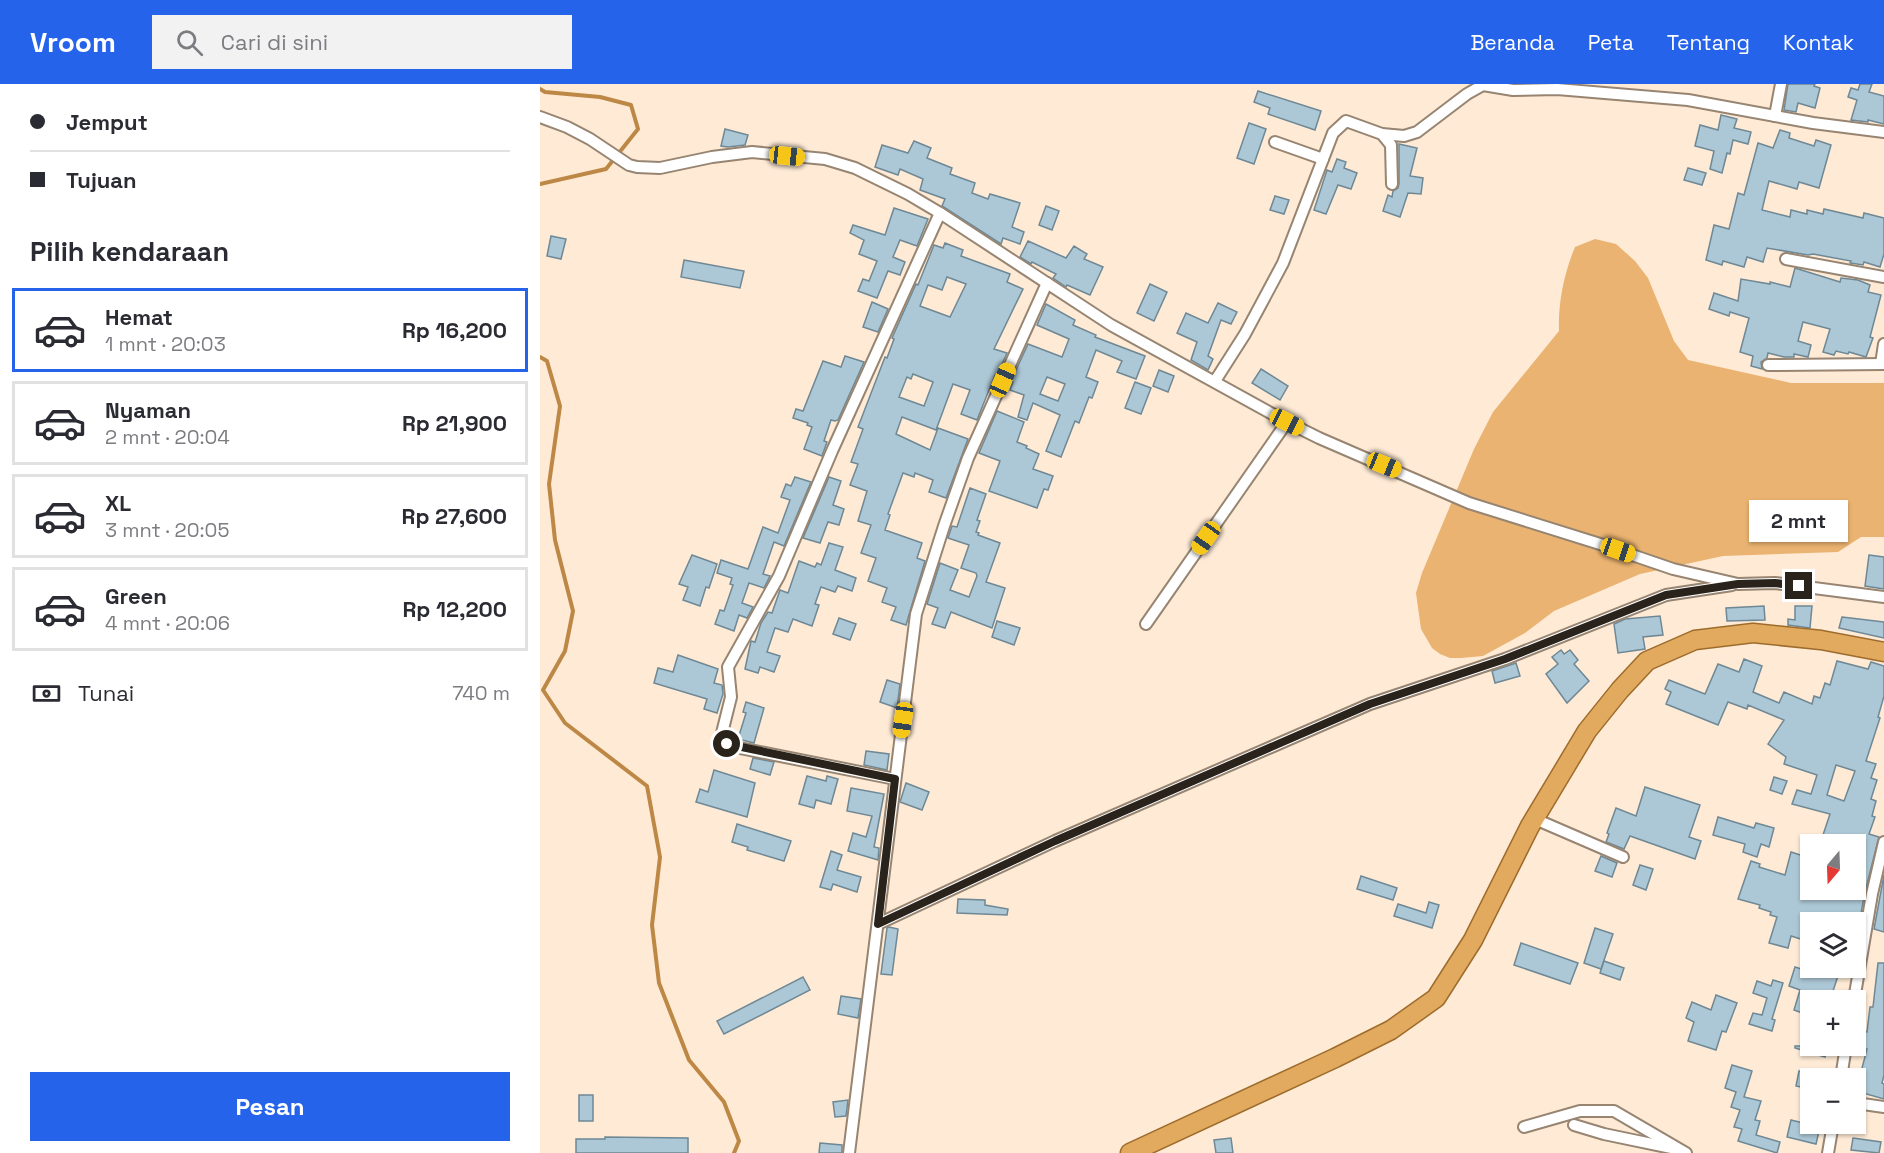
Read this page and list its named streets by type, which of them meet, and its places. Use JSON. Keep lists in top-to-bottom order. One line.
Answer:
{"north":"bottom","page":{"header":"Vroom","search":"Cari di sini","nav":["Beranda","Peta","Tentang","Kontak"],"banner":["Jemput","Tujuan"],"heading":"Pilih kendaraan","list":[{"name":"Hemat","note":"1 mnt · 20:03","value":"Rp 16,200"},{"name":"Nyaman","note":"2 mnt · 20:04","value":"Rp 21,900"},{"name":"XL","note":"3 mnt · 20:05","value":"Rp 27,600"},{"name":"Green","note":"4 mnt · 20:06","value":"Rp 12,200"}],"bubble":"2 mnt","pay":["Tunai","740 m"],"map_buttons":["+","−"],"buttons":"Pesan"}}
